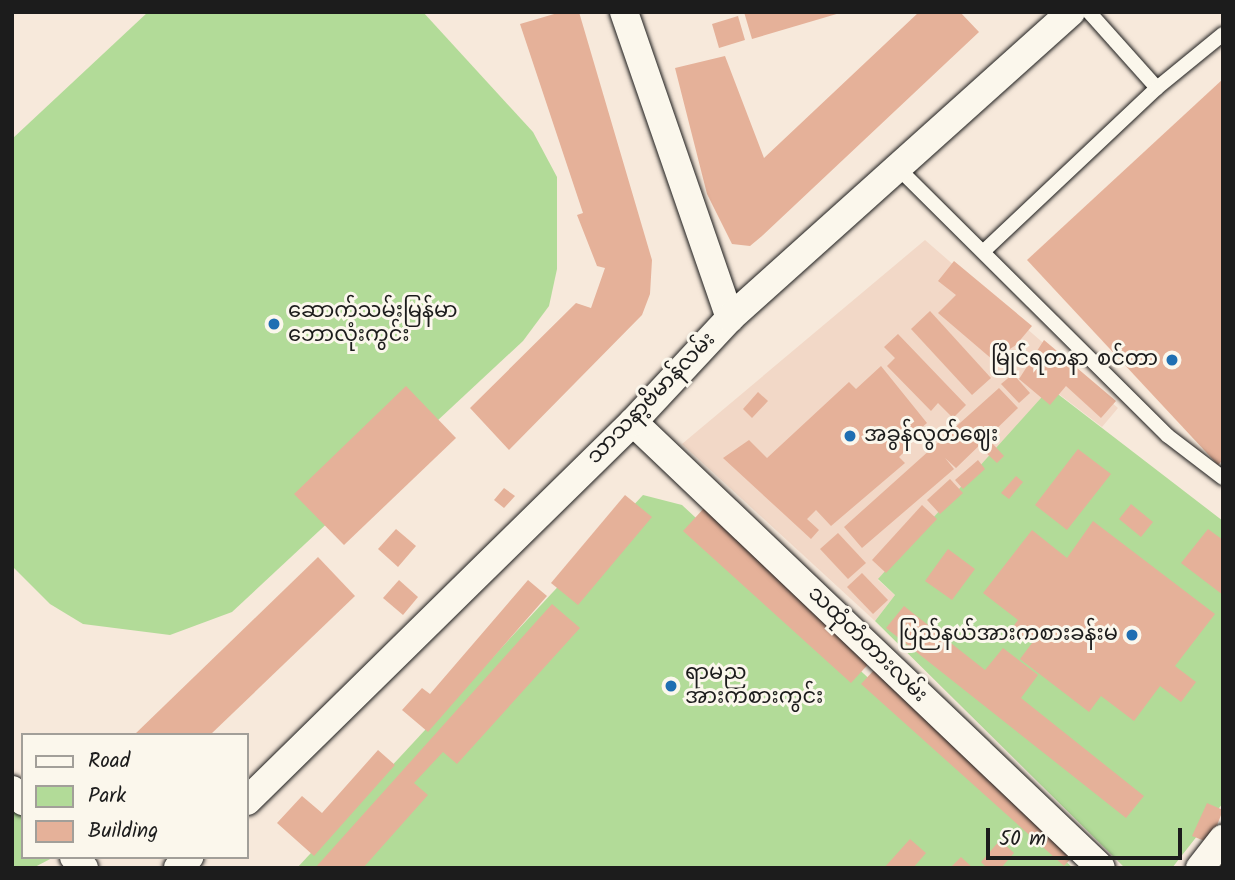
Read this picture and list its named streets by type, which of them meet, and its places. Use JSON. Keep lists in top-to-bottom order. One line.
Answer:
{"streets":{"street":["သာသနာ့ဗိမာန်လမ်း","သထုံတံတားလမ်း"]},"crossings":[["သာသနာ့ဗိမာန်လမ်း","သထုံတံတားလမ်း"]],"places":["ဆောက်သမ်းမြန်မာ ဘောလုံးကွင်း","မြိုင်ရတနာ စင်တာ","အခွန်လွတ်ဈေး","ပြည်နယ်အားကစားခန်းမ","ရာမည အားကစားကွင်း"],"legend":["Road","Park","Building"],"scale_bar":"50 m"}
